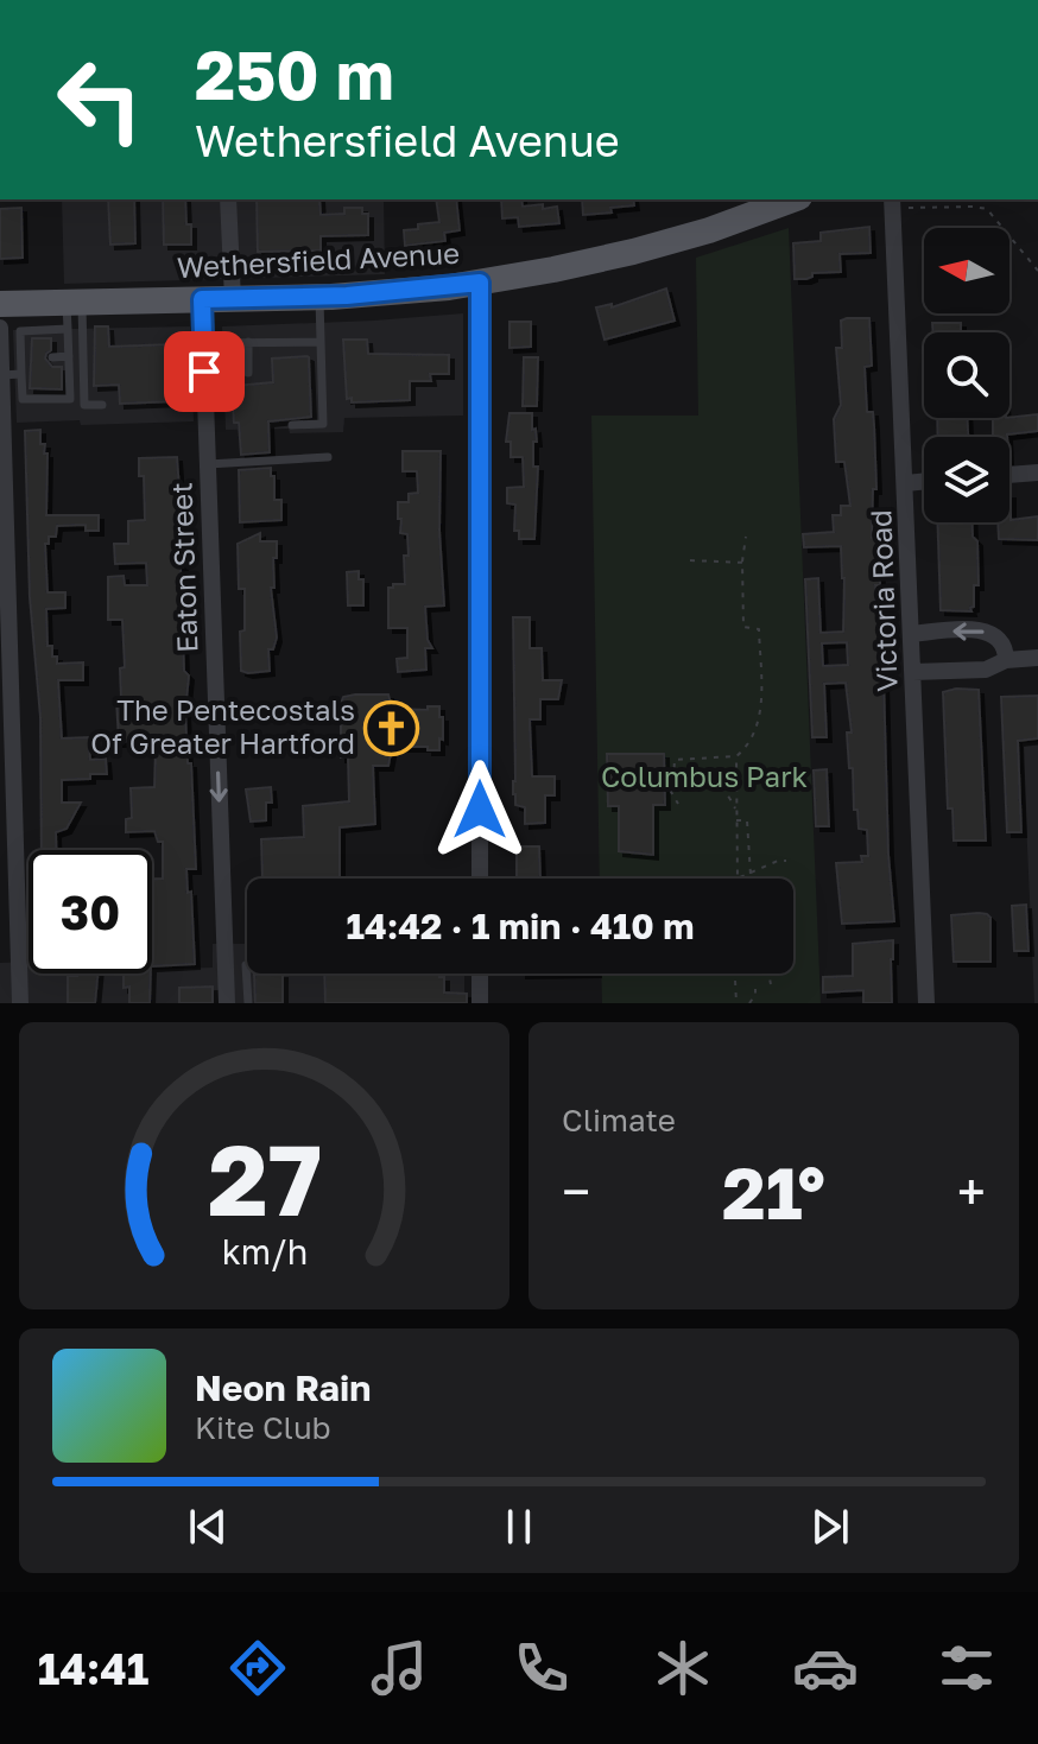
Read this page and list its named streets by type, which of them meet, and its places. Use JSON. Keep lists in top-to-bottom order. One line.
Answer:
{"streets":{"main road":["Wethersfield Avenue"],"street":["Eaton Street","Victoria Road"]},"crossings":[["Wethersfield Avenue","Eaton Street"]],"one_way":["Eaton Street"],"parks":["Columbus Park"],"places":{"church":["The Pentecostals Of Greater Hartford"]},"north":"left","page":{"turn":["250 m","Wethersfield Avenue"],"limit":"30","trip":"14:42 · 1 min · 410 m","tile":"Climate","heat":["−","21°","+"],"song":["Neon Rain","Kite Club"],"tabs":"14:41","gauge":["27","km/h"]}}
